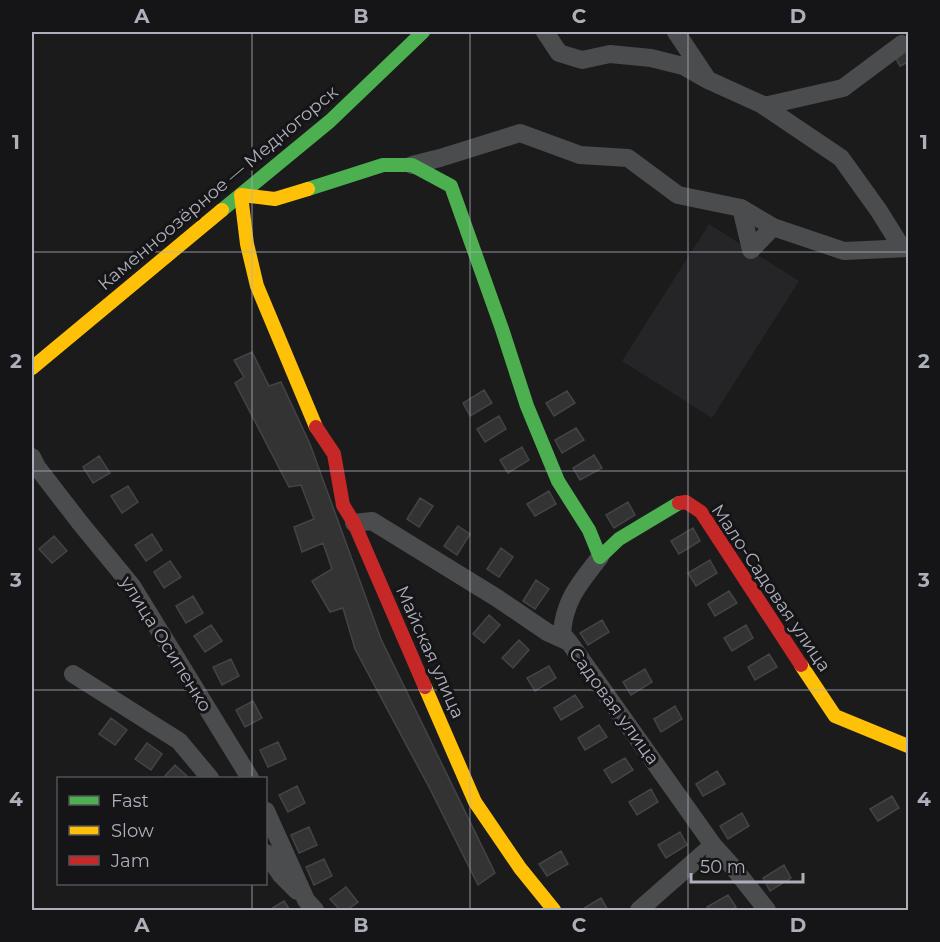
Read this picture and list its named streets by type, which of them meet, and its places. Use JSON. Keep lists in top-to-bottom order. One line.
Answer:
{"streets":{"street":["Каменноозёрное — Медногорск","Мало-Садовая улица","улица Осипенко","Майская улица","Садовая улица"]},"crossings":[["Каменноозёрное — Медногорск","Майская улица"],["Майская улица","Садовая улица"]],"legend":["Fast","Slow","Jam"],"scale_bar":"50 m","grid":{"columns":["A","B","C","D"],"rows":["1","2","3","4"]}}
